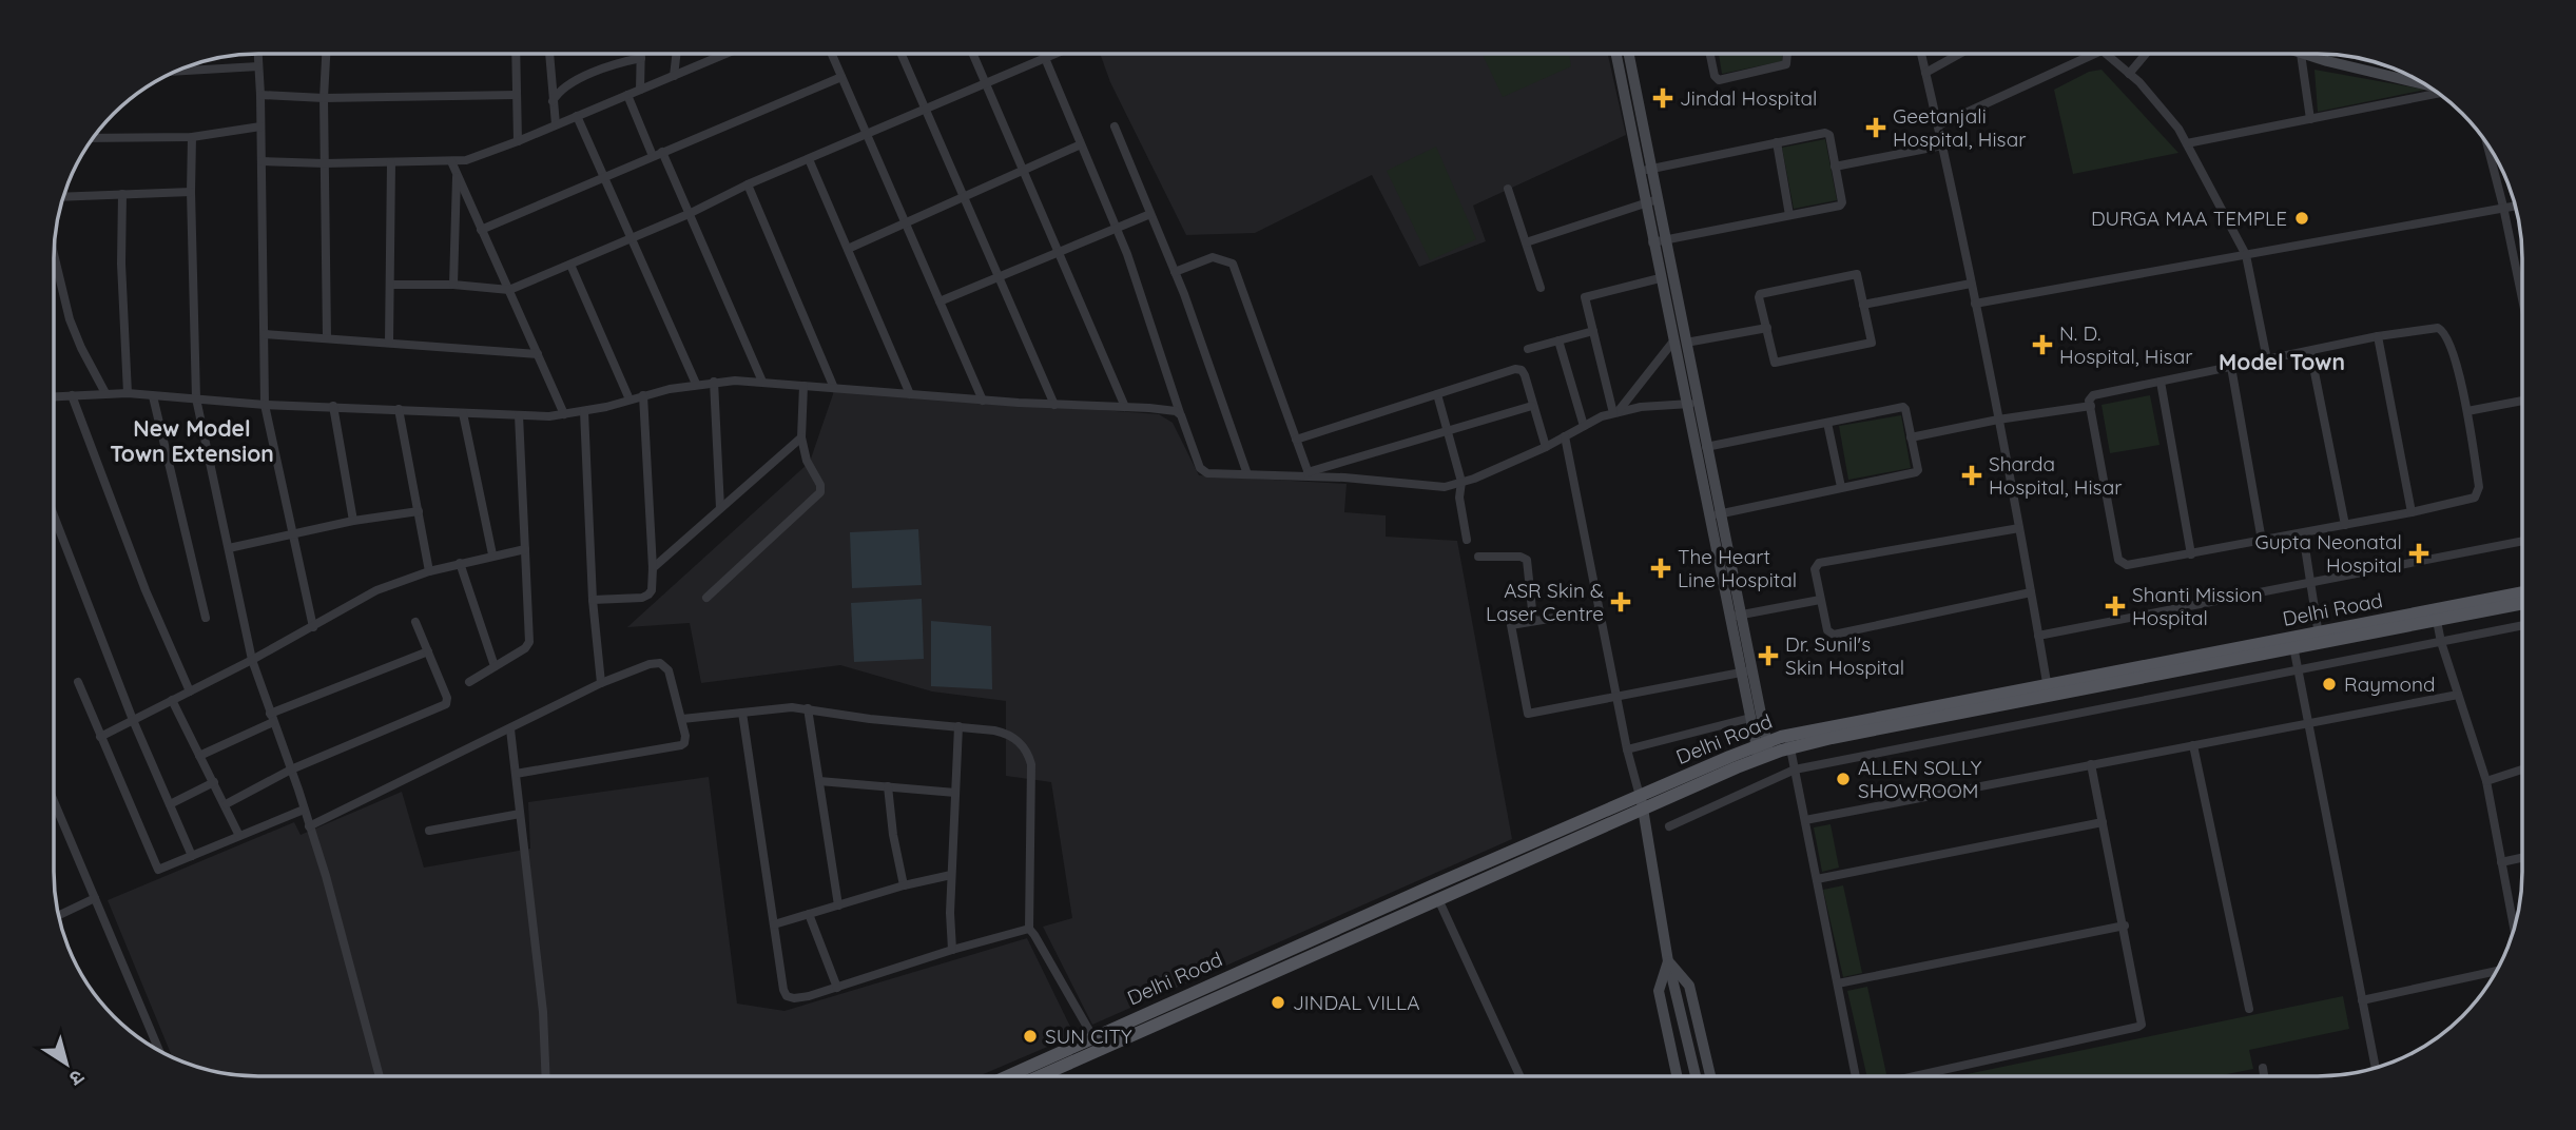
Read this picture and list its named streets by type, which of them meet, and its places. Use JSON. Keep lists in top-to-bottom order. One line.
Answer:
{"streets":{"main road":["Delhi Road"]},"districts":["Model Town","New Model Town Extension"],"places":{"health":["Jindal Hospital","Geetanjali Hospital, Hisar","N. D. Hospital, Hisar","Sharda Hospital, Hisar","Gupta Neonatal Hospital","The Heart Line Hospital","ASR Skin & Laser Centre","Shanti Mission Hospital","Dr. Sunil's Skin Hospital"],"other":["DURGA MAA TEMPLE","Raymond","ALLEN SOLLY SHOWROOM","JINDAL VILLA","SUN CITY"]},"north":"bottom right"}
